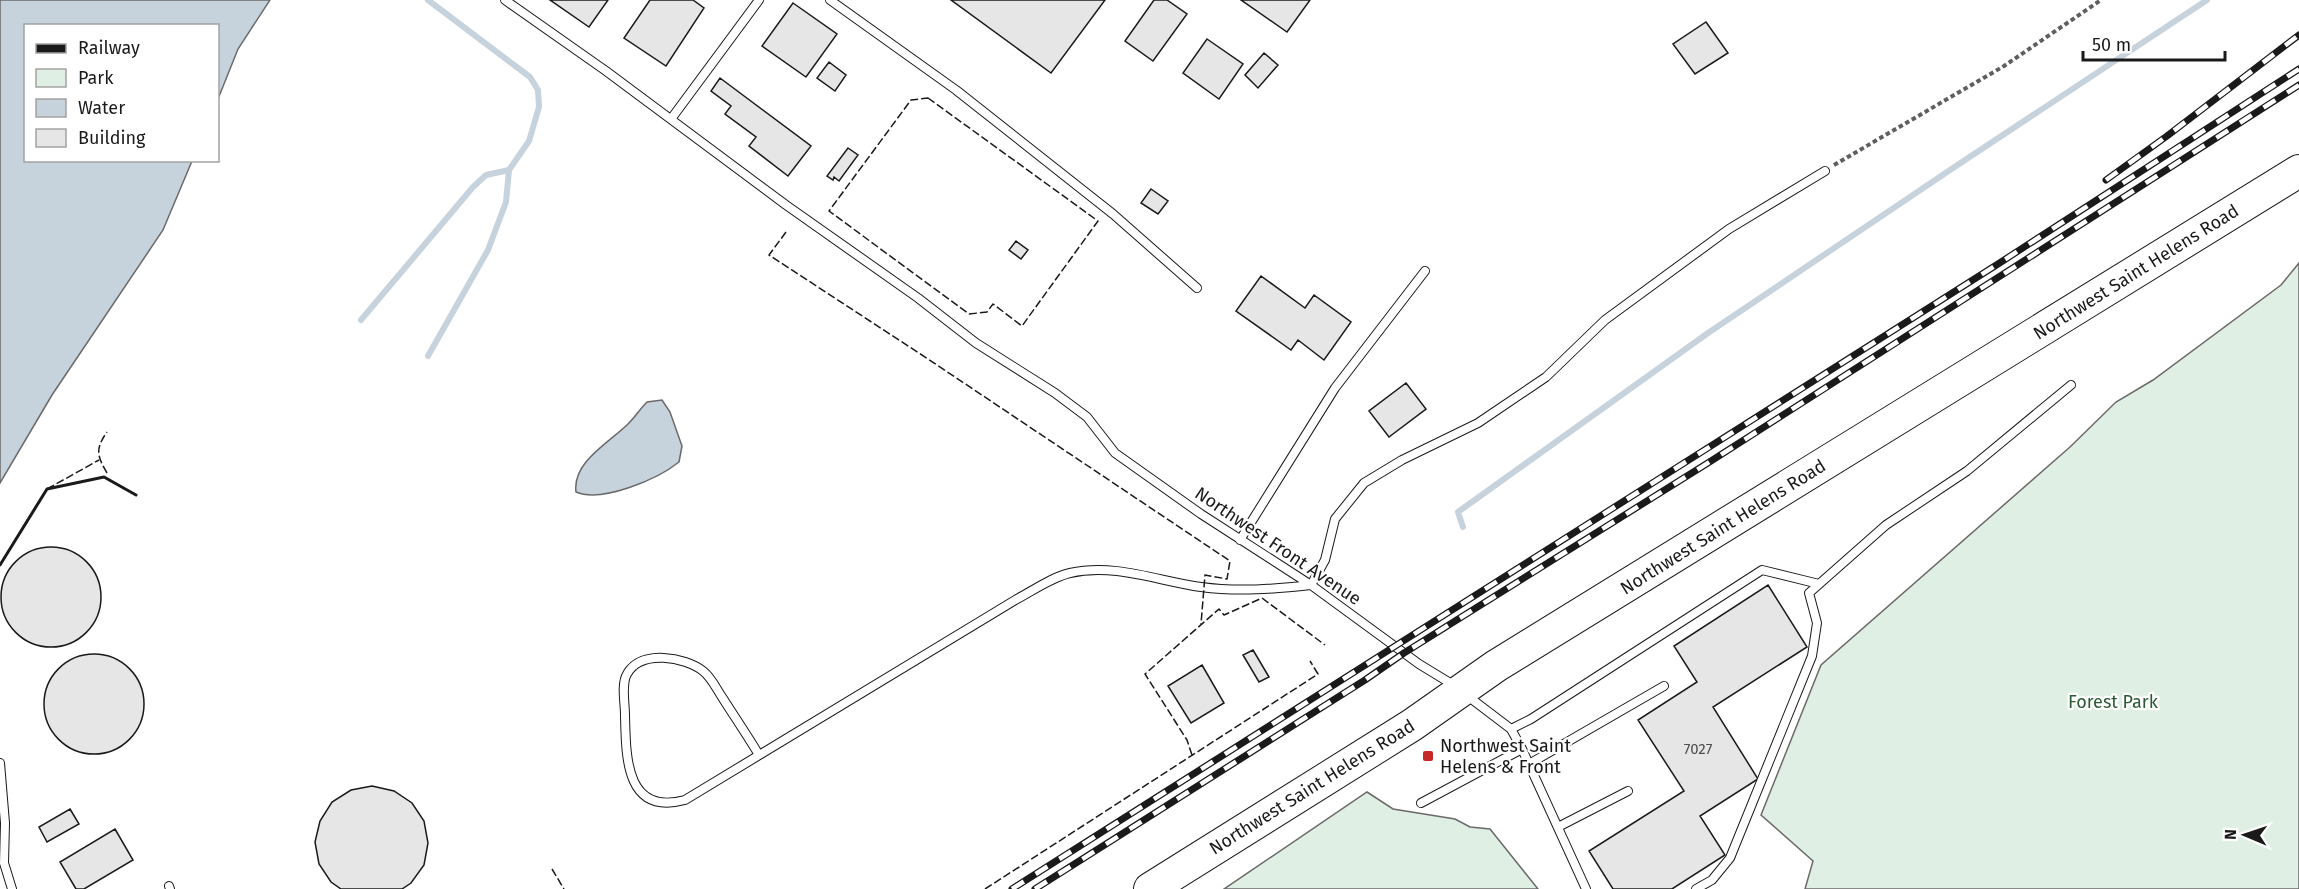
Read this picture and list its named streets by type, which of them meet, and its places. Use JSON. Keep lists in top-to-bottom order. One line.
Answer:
{"streets":{"highway":["Northwest Saint Helens Road"],"lane":["Northwest Front Avenue"]},"crossings":[["Northwest Saint Helens Road","Northwest Front Avenue"]],"parks":["Forest Park"],"places":{"transit":["Northwest Saint Helens & Front"]},"house_numbers":["7027"],"legend":["Railway","Park","Water","Building"],"scale_bar":"50 m","north":"left"}
